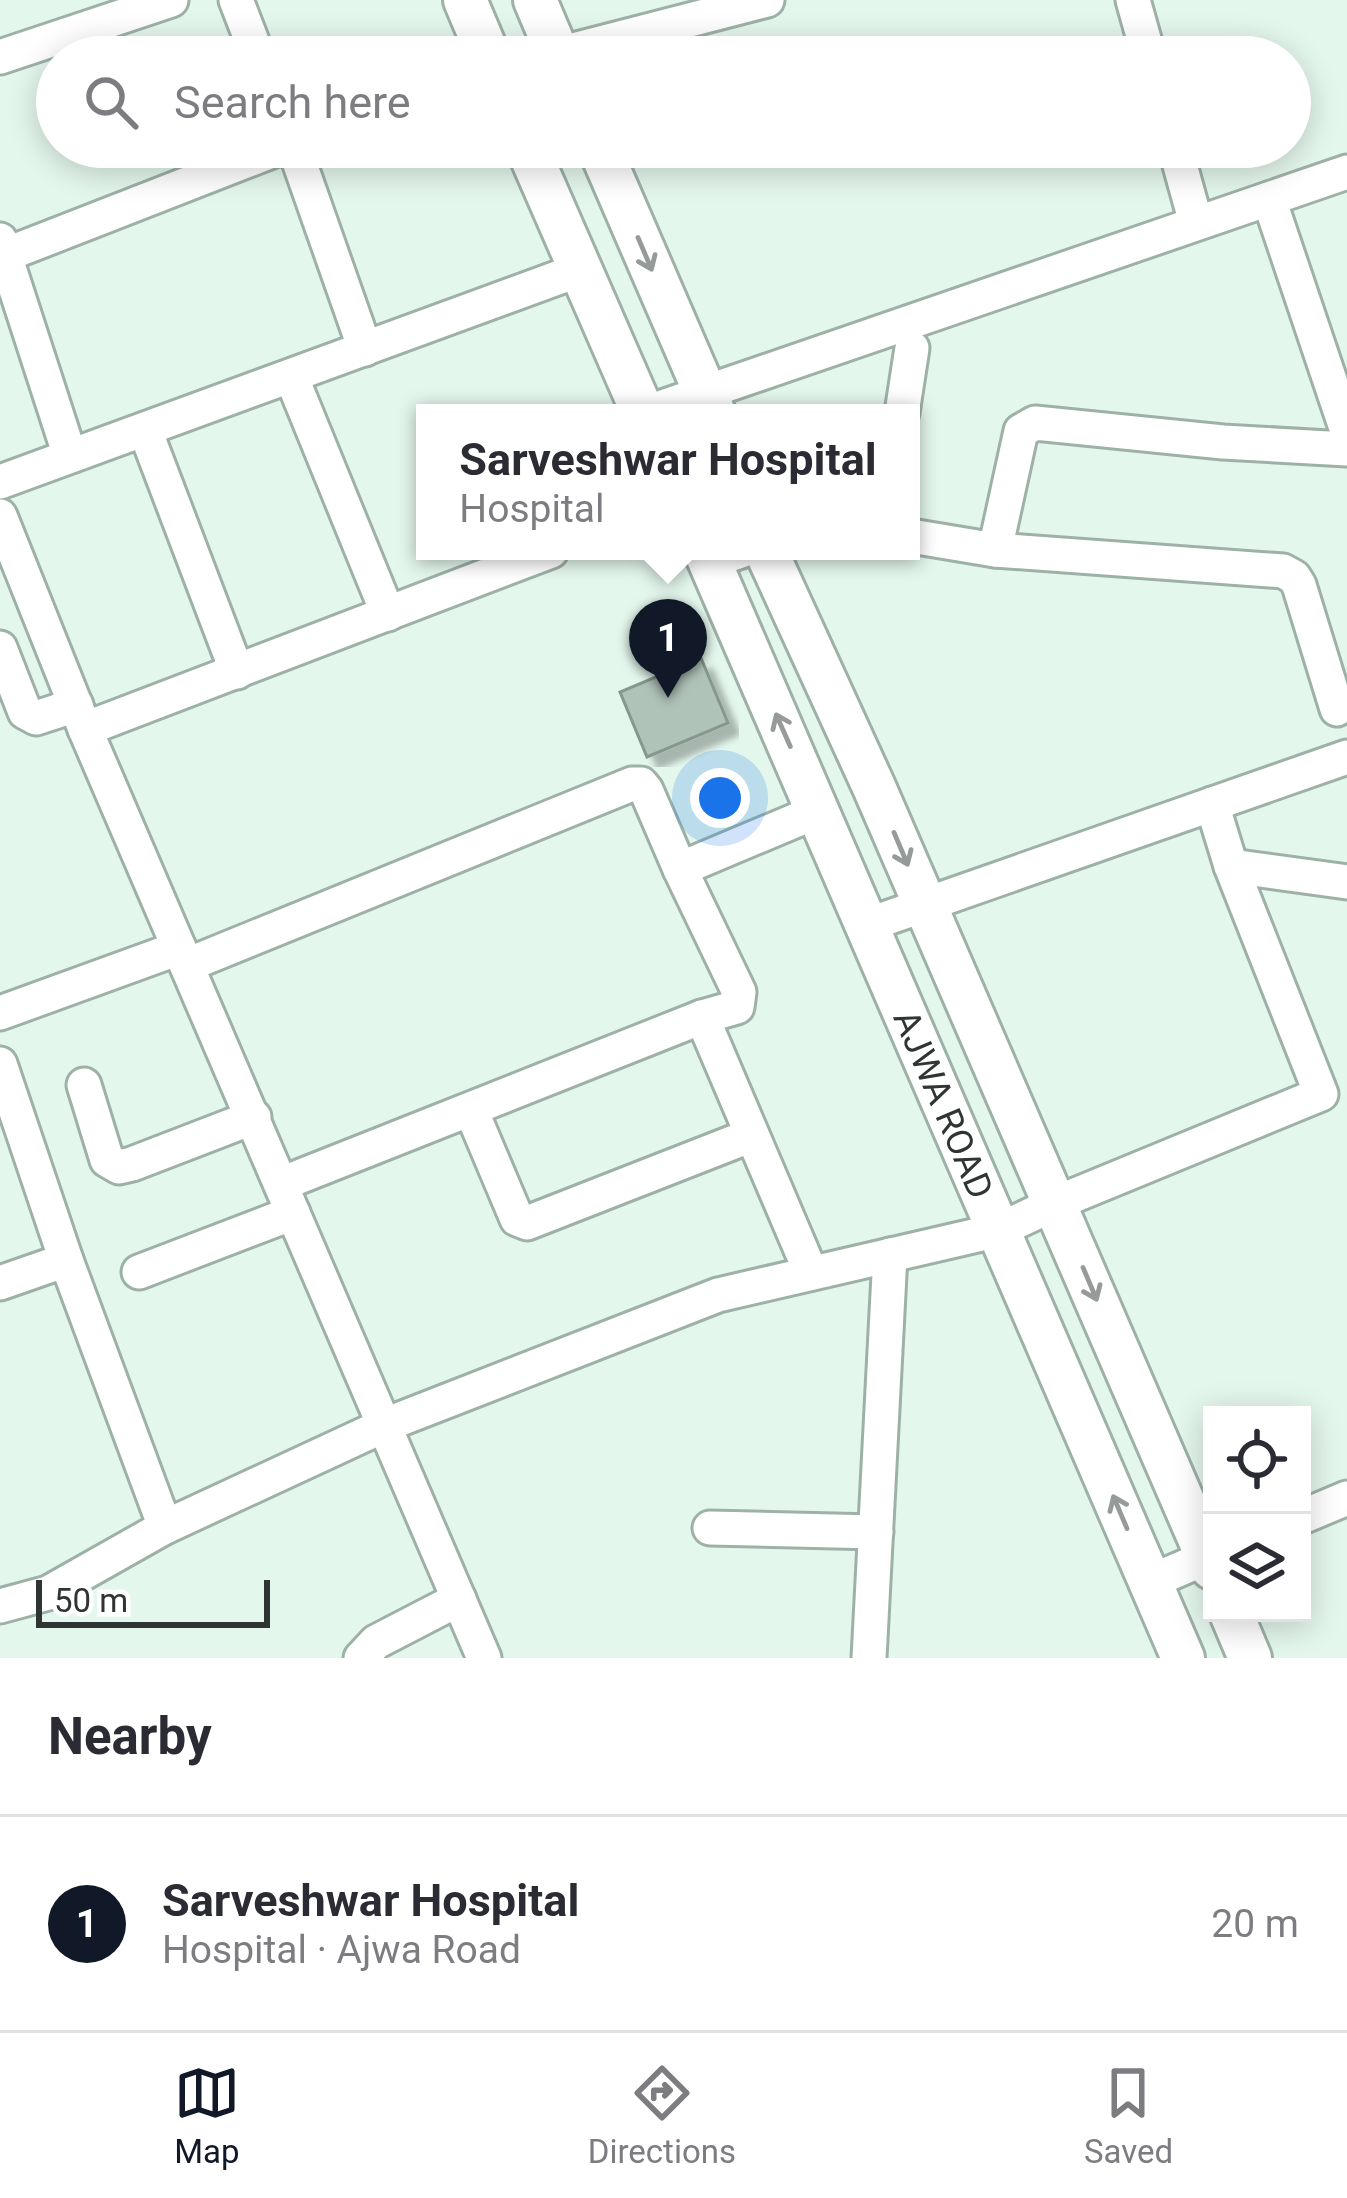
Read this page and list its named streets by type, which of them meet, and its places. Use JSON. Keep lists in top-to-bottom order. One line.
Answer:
{"streets":{"main road":["AJWA ROAD"]},"scale_bar":"50 m","page":{"search":"Search here","popup":["Sarveshwar Hospital","Hospital"],"pins":"1","scale":"50 m","heading":"Nearby","list":[{"mark":"1","name":"Sarveshwar Hospital","note":"Hospital · Ajwa Road","value":"20 m"}],"nav":["Map","Directions","Saved"]}}
